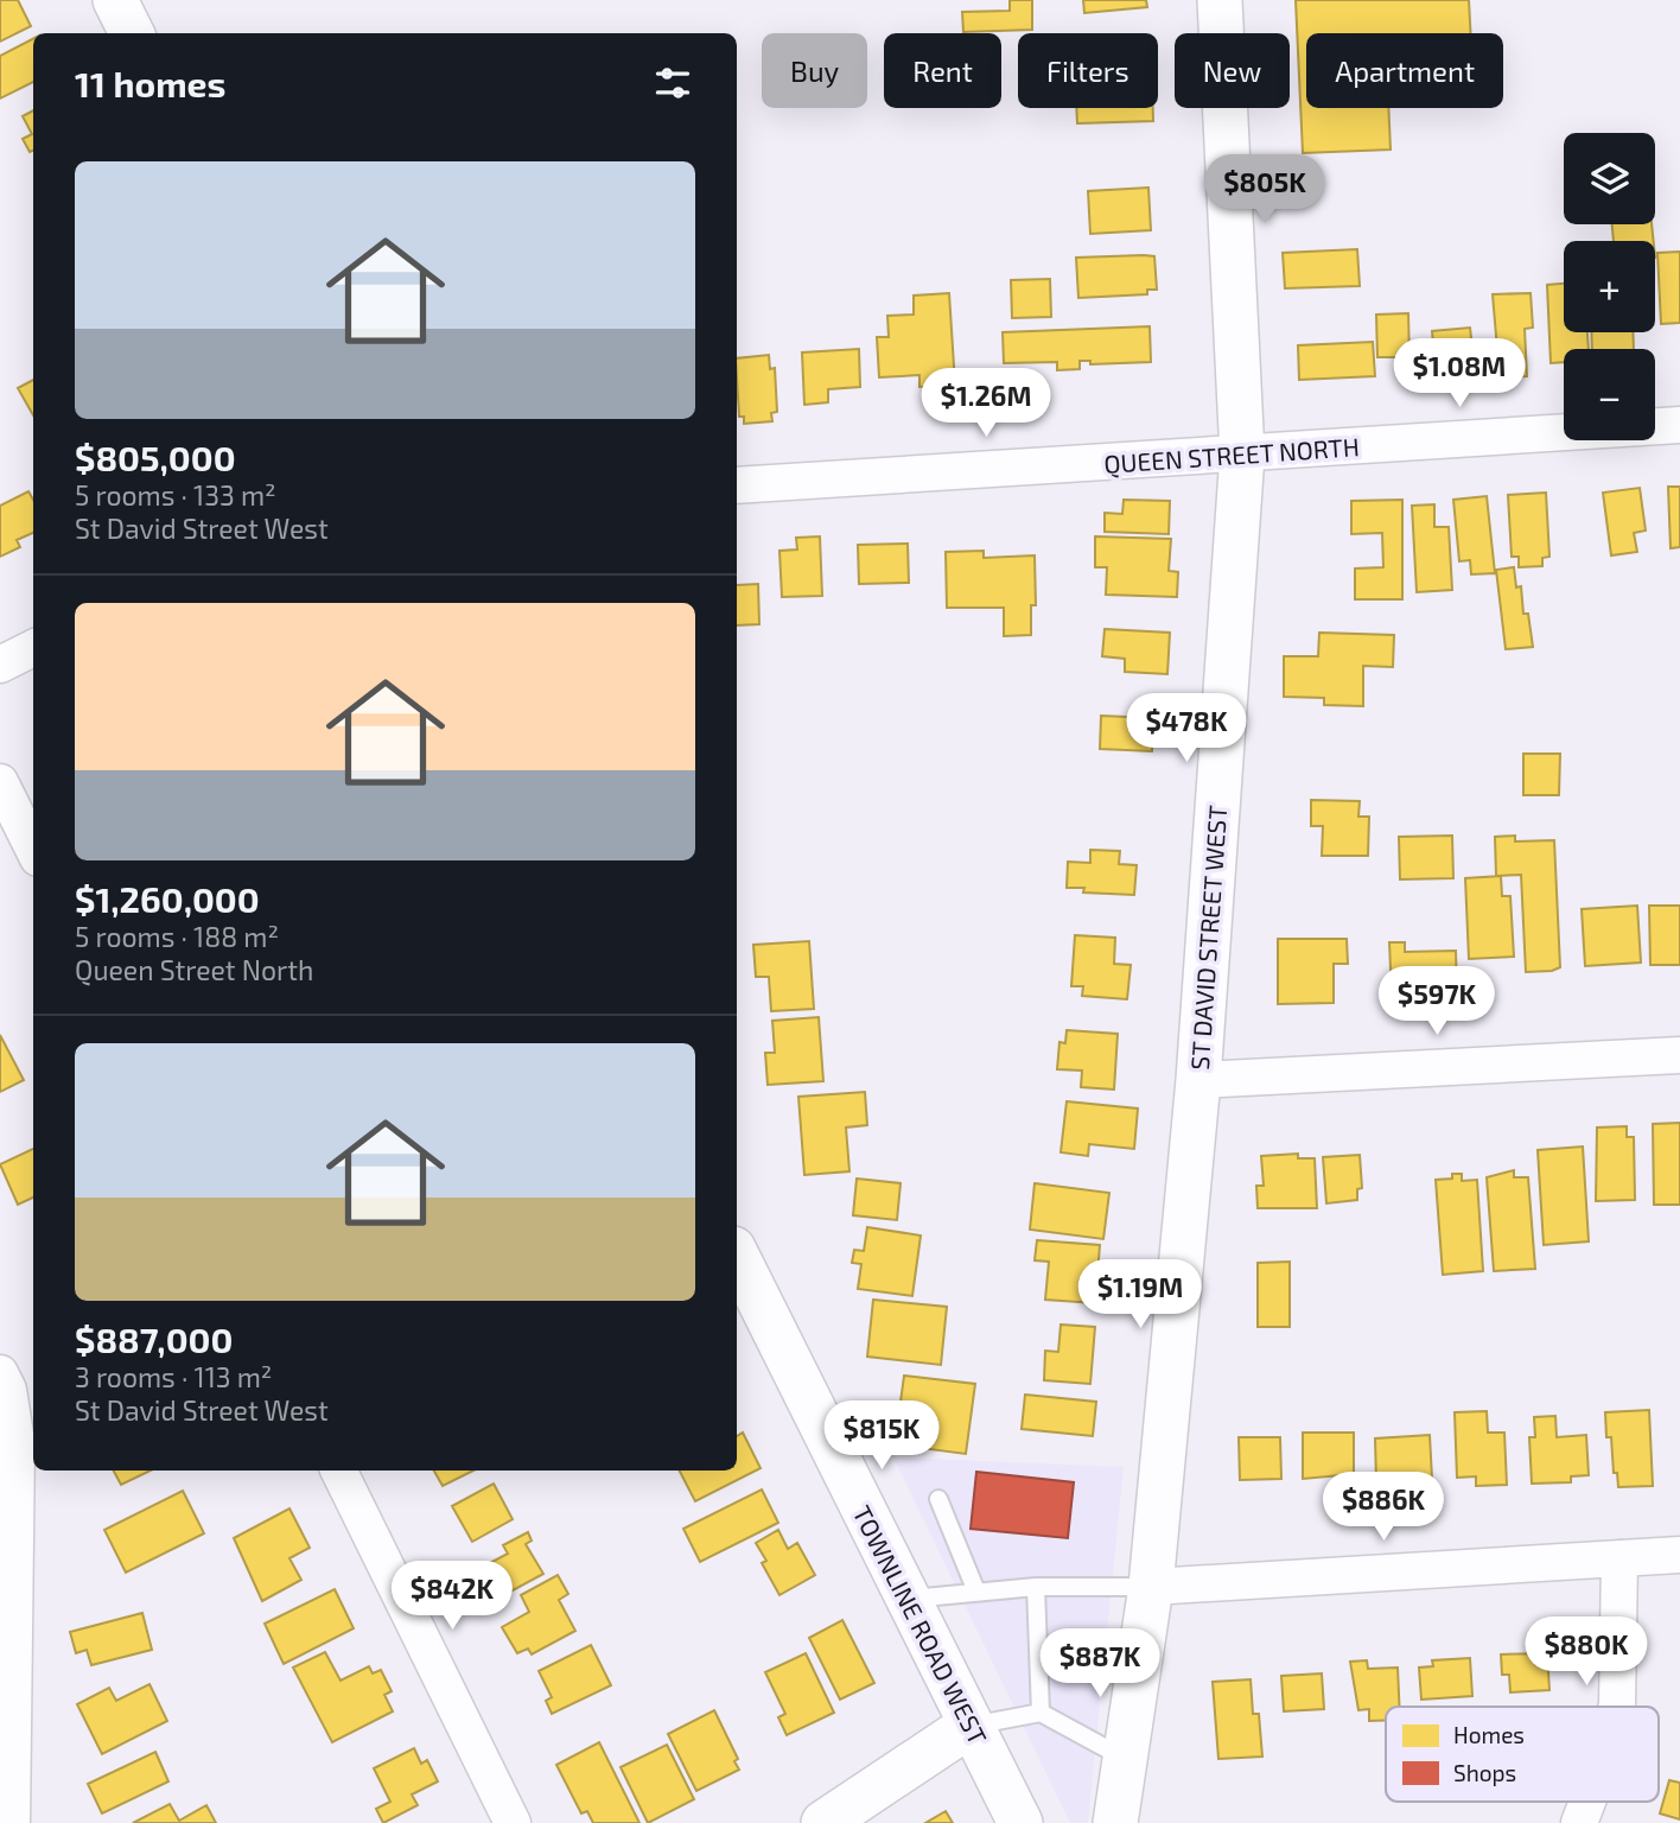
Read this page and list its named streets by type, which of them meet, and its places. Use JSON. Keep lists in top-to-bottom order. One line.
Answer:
{"streets":{"street":["QUEEN STREET NORTH","ST DAVID STREET WEST","TOWNLINE ROAD WEST"]},"crossings":[["QUEEN STREET NORTH","ST DAVID STREET WEST"]],"legend":["Homes","Shops"],"page":{"chip":["Buy","Rent","Filters","New","Apartment"],"heading":"11 homes","map_buttons":["+","−"],"list":[{"name":"$805,000","note":"5 rooms · 133 m² · St David Street West"},{"name":"$1,260,000","note":"5 rooms · 188 m² · Queen Street North"},{"name":"$887,000","note":"3 rooms · 113 m² · St David Street West"}],"price":["$805K","$1.08M","$1.26M","$478K","$597K","$1.19M","$815K","$886K","$842K","$880K","$887K"]}}
